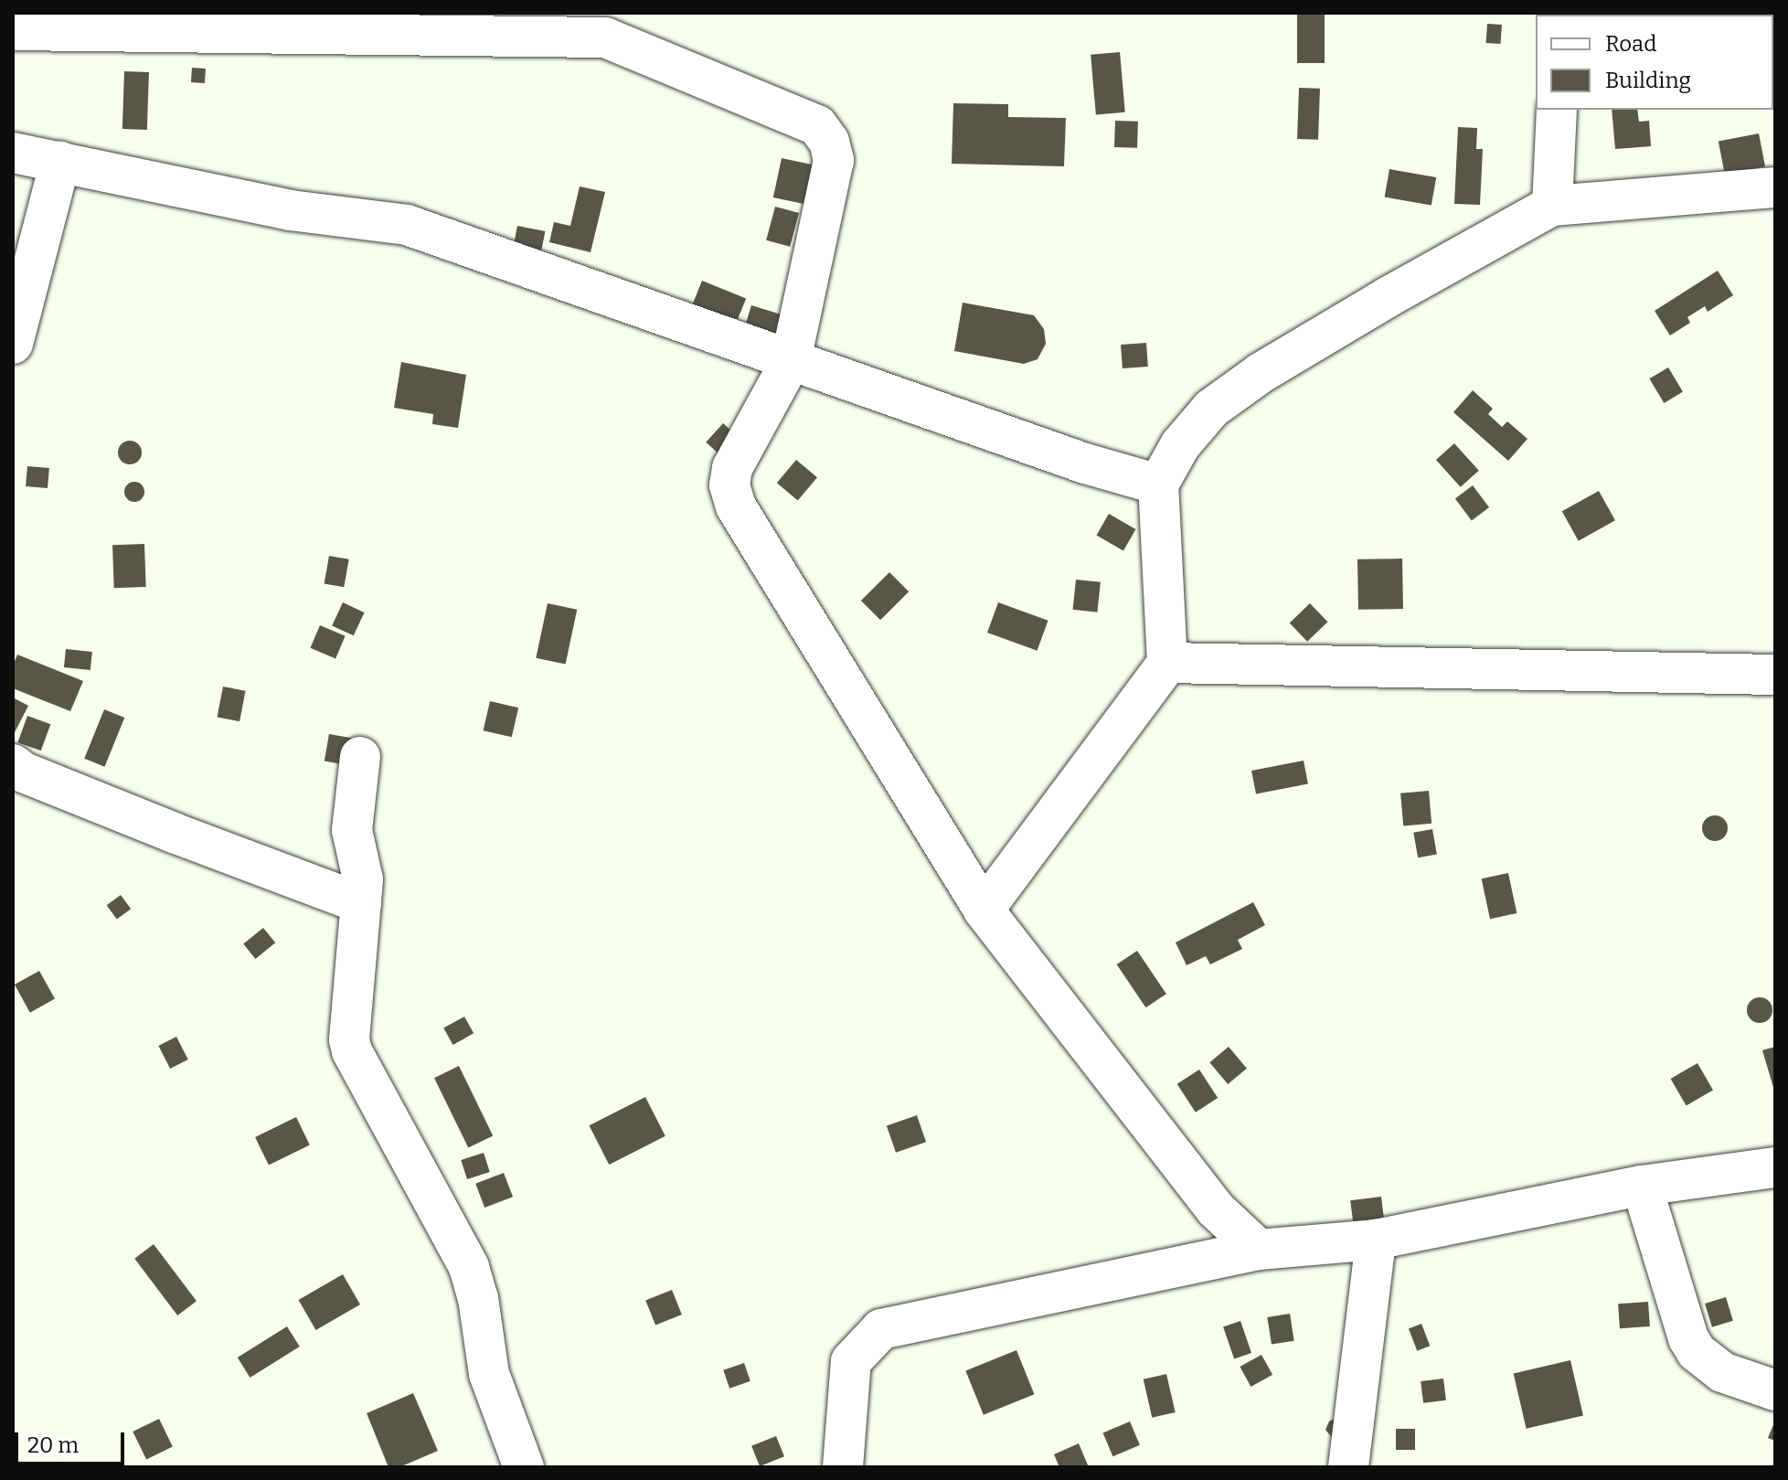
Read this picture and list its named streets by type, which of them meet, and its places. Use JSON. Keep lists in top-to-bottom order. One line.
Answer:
{"legend":["Road","Building"],"scale_bar":"20 m"}
